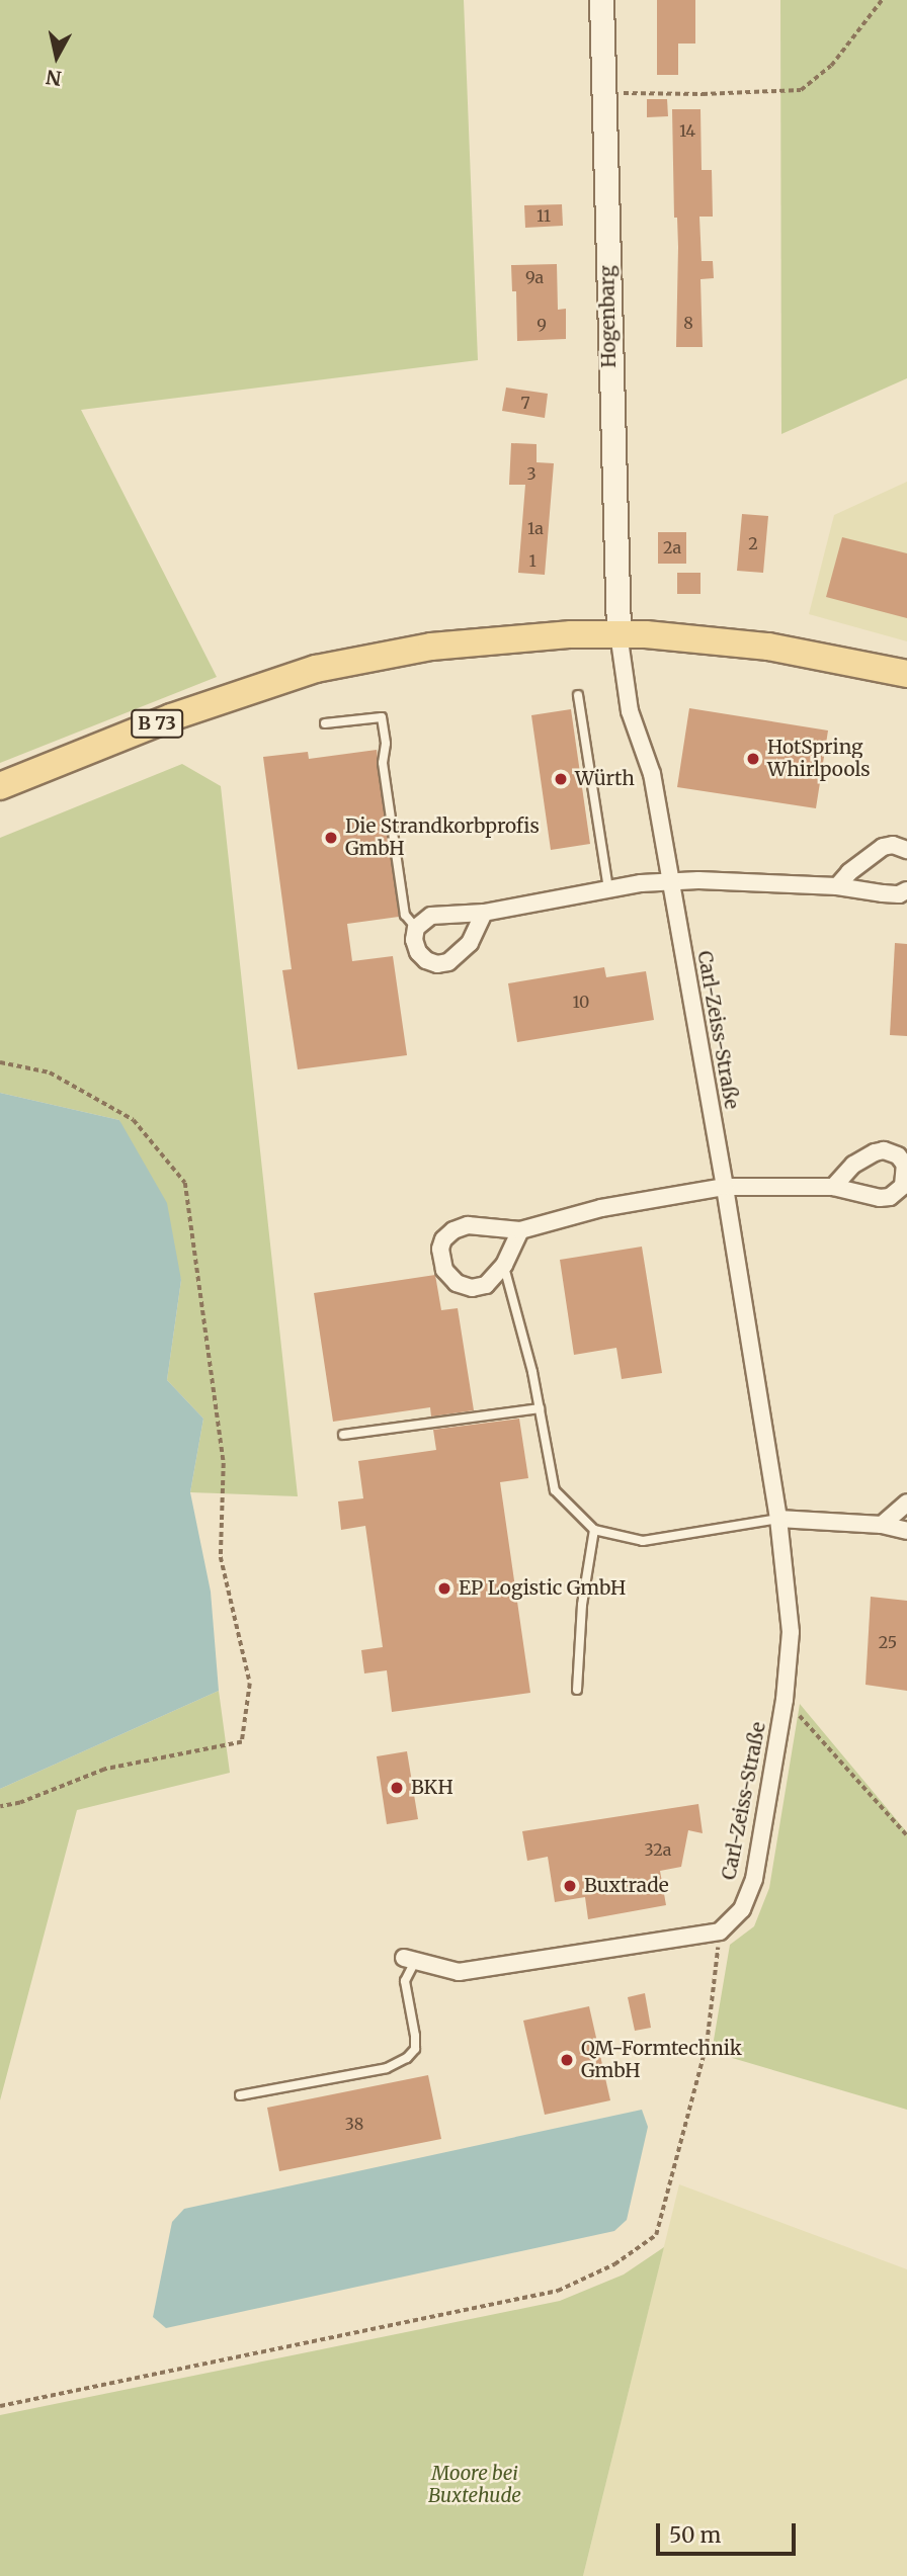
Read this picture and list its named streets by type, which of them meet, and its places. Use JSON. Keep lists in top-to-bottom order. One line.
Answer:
{"streets":{"main road":["B 73"],"street":["Hogenbarg","Carl-Zeiss-Straße"]},"crossings":[["Hogenbarg","B 73"],["Hogenbarg","Carl-Zeiss-Straße"],["B 73","Carl-Zeiss-Straße"]],"parks":["Moore bei Buxtehude"],"places":["HotSpring Whirlpools","Würth","Die Strandkorbprofis GmbH","EP Logistic GmbH","BKH","Buxtrade","QM-Formtechnik GmbH"],"house_numbers":["14","11","9a","8","9","7","3","1a","2","2a","1","10","25","32a","38"],"scale_bar":"50 m","north":"bottom"}
